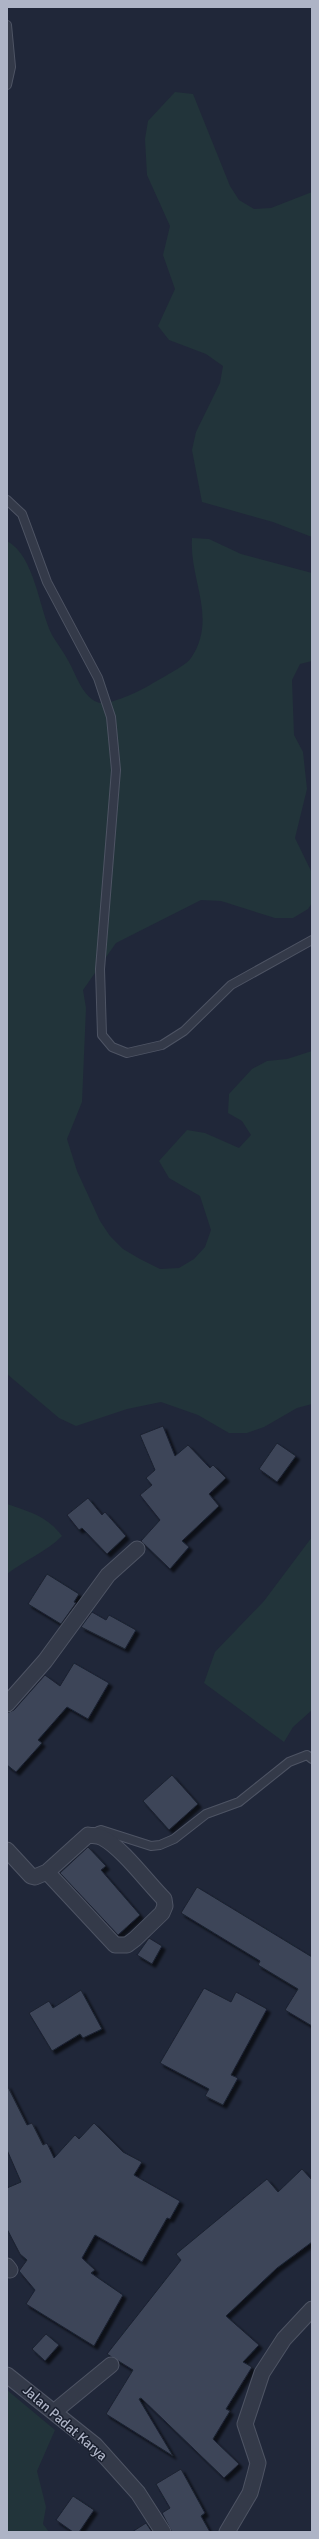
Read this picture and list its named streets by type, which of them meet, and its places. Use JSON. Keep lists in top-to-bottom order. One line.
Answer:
{"streets":{"street":["Jalan Padat Karya"]}}
